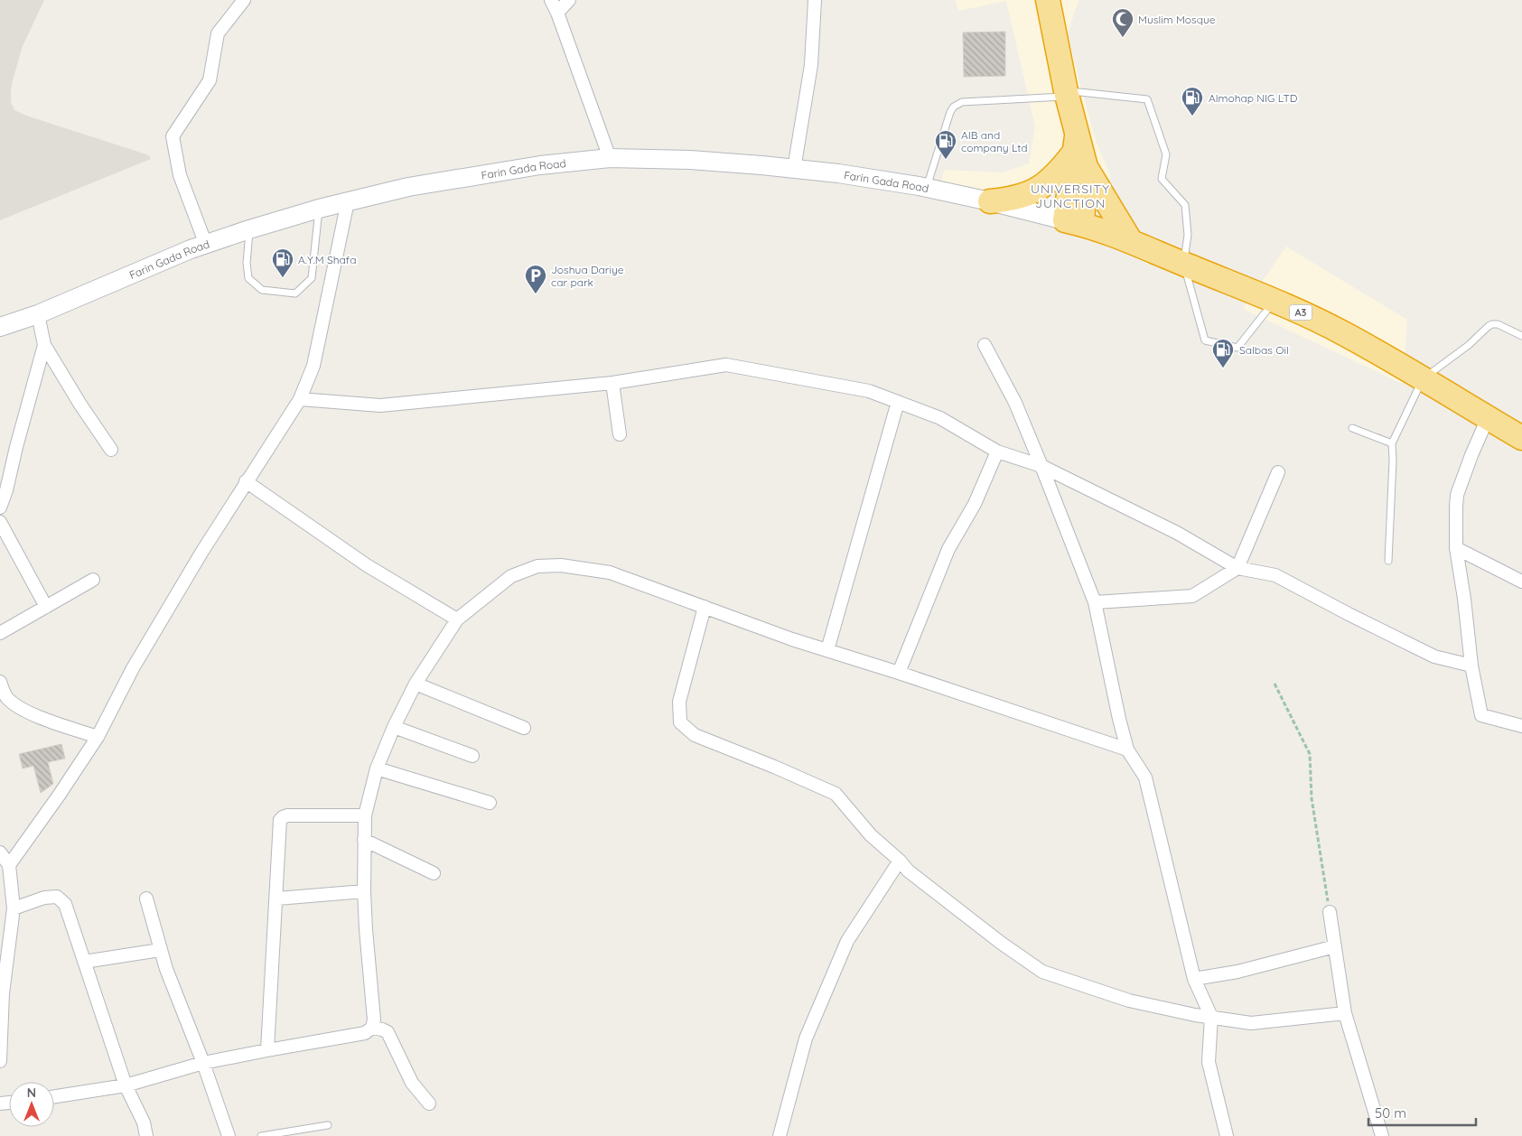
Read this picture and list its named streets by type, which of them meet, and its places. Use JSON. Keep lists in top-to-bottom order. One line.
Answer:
{"streets":{"highway":["A3"],"main road":["Farin Gada Road"]},"crossings":[["Farin Gada Road","A3"]],"districts":["UNIVERSITY JUNCTION"],"places":{"mosque":["Muslim Mosque"],"fuel station":["Almohap NIG LTD","AIB and company Ltd","A.Y.M Shafa","Salbas Oil"],"parking":["Joshua Dariye car park"]},"scale_bar":"50 m","north":"top"}
